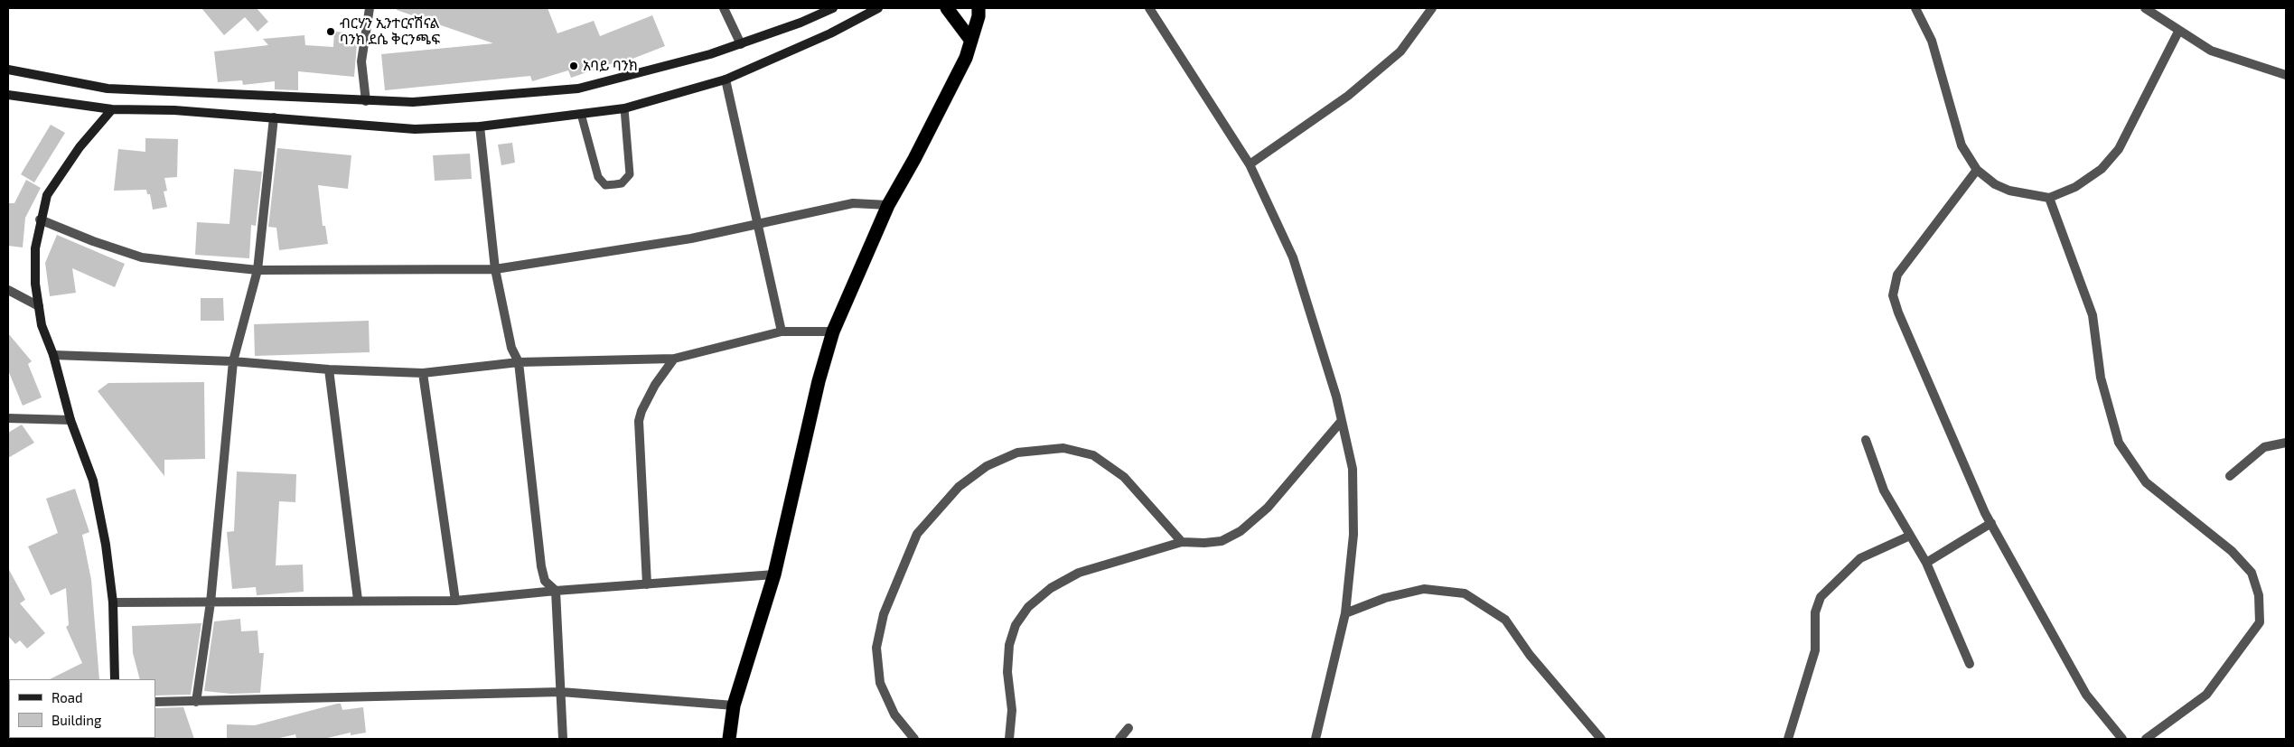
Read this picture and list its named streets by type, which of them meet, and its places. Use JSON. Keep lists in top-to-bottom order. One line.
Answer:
{"places":["ብርሃን ኢንተርናሽናል ባንክ ደሴ ቅርንጫፍ","አባይ ባንክ"],"legend":["Road","Building"]}
